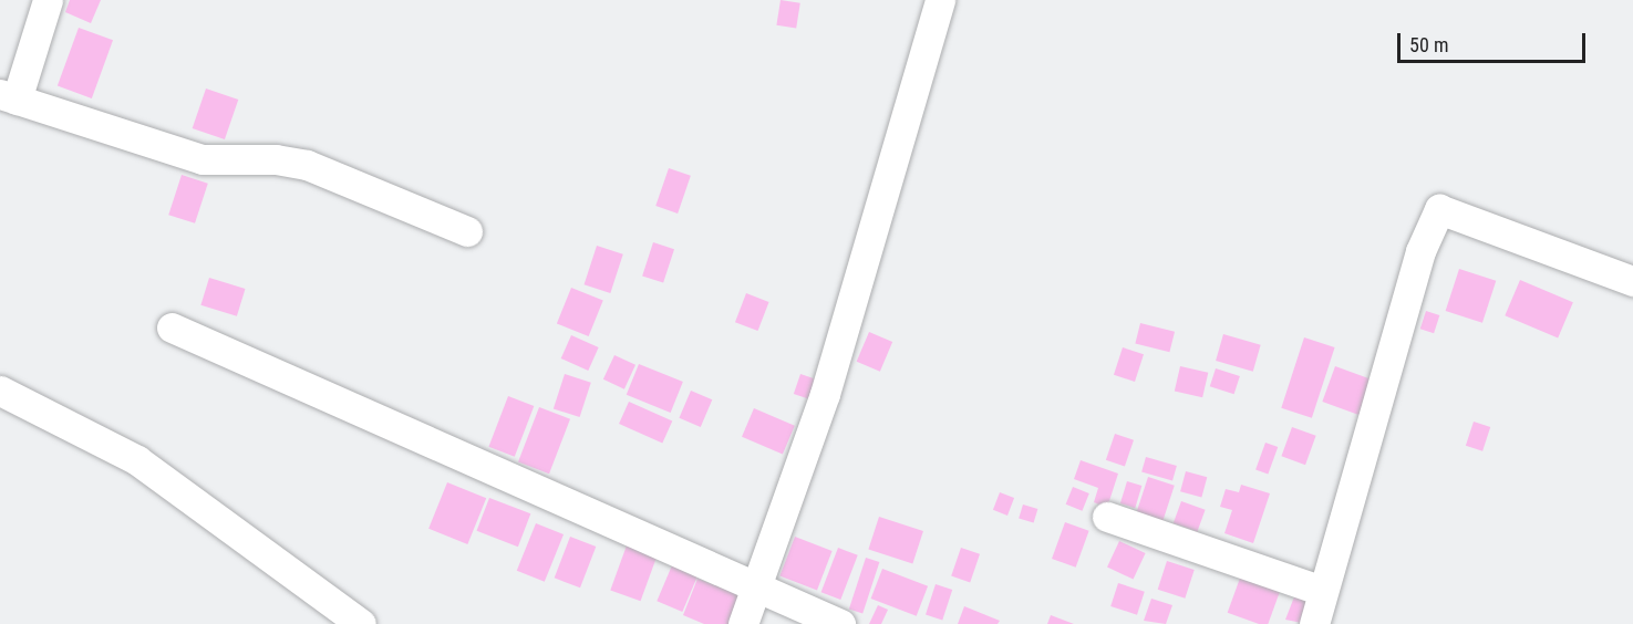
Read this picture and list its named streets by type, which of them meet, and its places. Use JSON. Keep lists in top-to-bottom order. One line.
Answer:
{"scale_bar":"50 m"}
